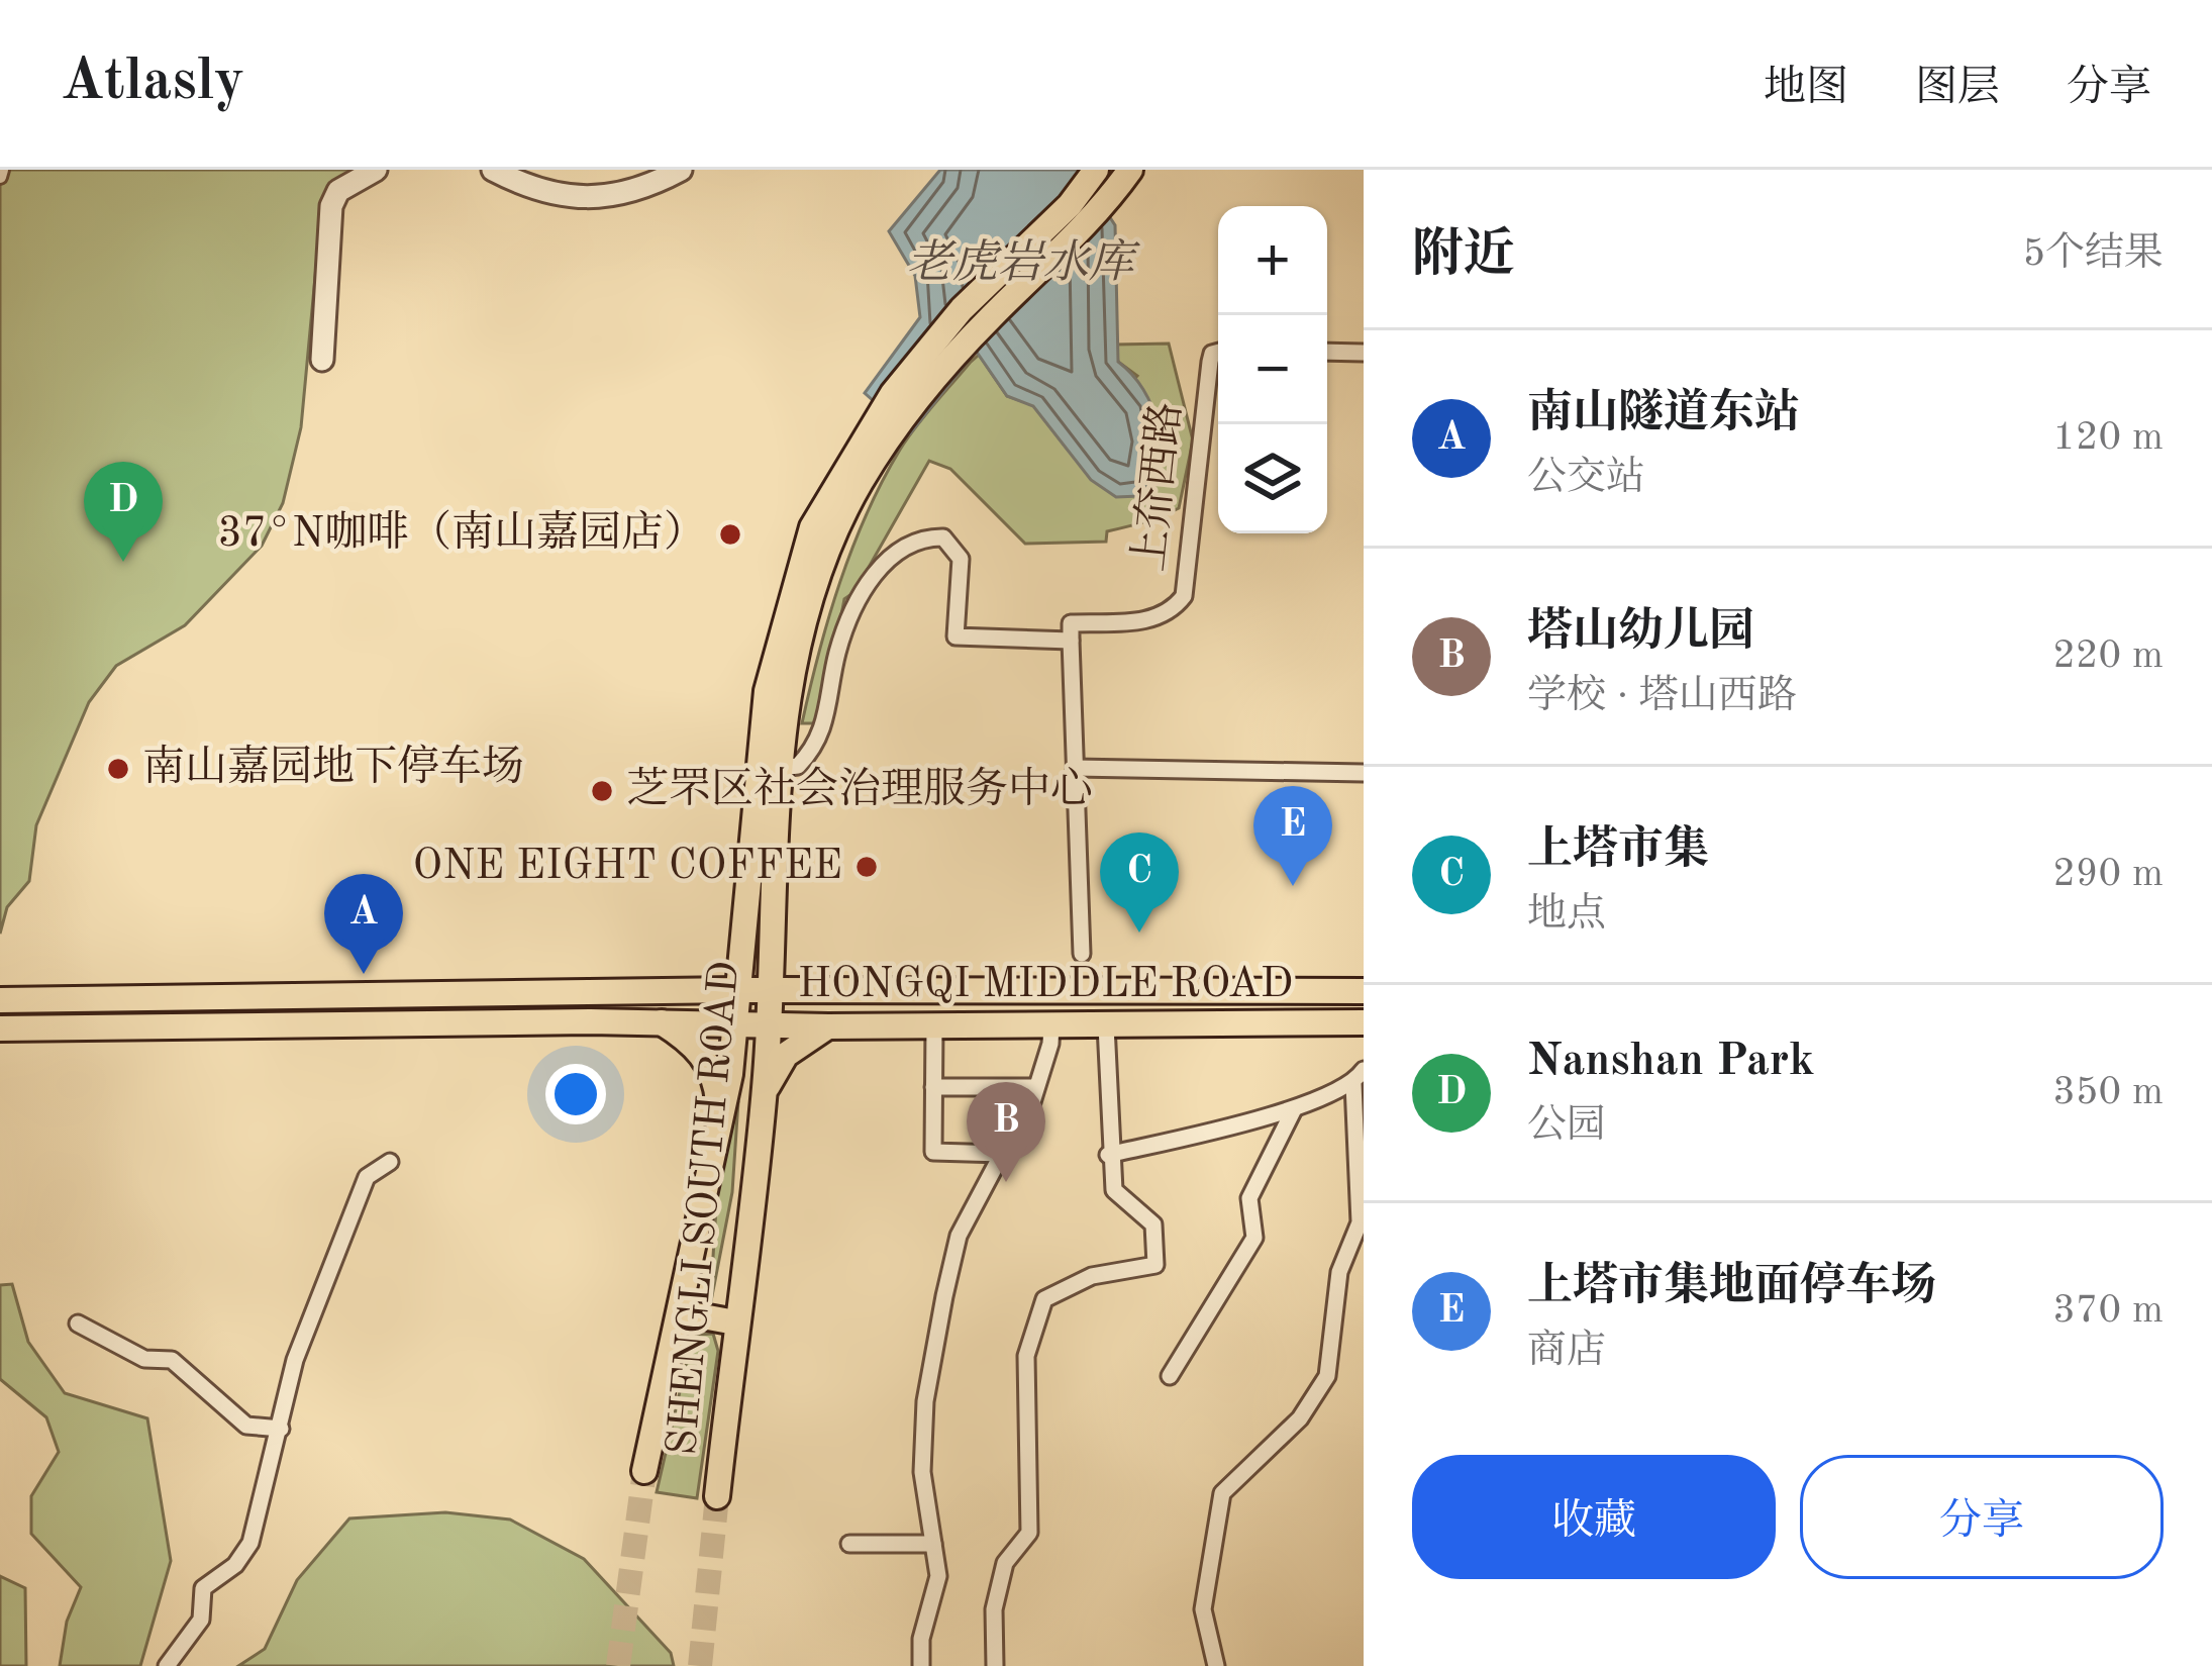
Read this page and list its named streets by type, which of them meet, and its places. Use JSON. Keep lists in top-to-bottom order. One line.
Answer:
{"streets":{"main road":["HONGQI MIDDLE ROAD","SHENGLI SOUTH ROAD"],"street":["上夼西路"]},"crossings":[["HONGQI MIDDLE ROAD","SHENGLI SOUTH ROAD"]],"water":["老虎岩水库"],"places":["37°N咖啡（南山嘉园店）","南山嘉园地下停车场","芝罘区社会治理服务中心","ONE EIGHT COFFEE"],"page":{"header":"Atlasly","nav":["地图","图层","分享"],"heading":["附近","5个结果"],"map_buttons":["+","−"],"list":[{"mark":"A","name":"南山隧道东站","note":"公交站","value":"120 m"},{"mark":"B","name":"塔山幼儿园","note":"学校 · 塔山西路","value":"220 m"},{"mark":"C","name":"上塔市集","note":"地点","value":"290 m"},{"mark":"D","name":"Nanshan Park","note":"公园","value":"350 m"},{"mark":"E","name":"上塔市集地面停车场","note":"商店","value":"370 m"}],"pins":["D","E","C","A","B"],"buttons":["收藏","分享"]}}
